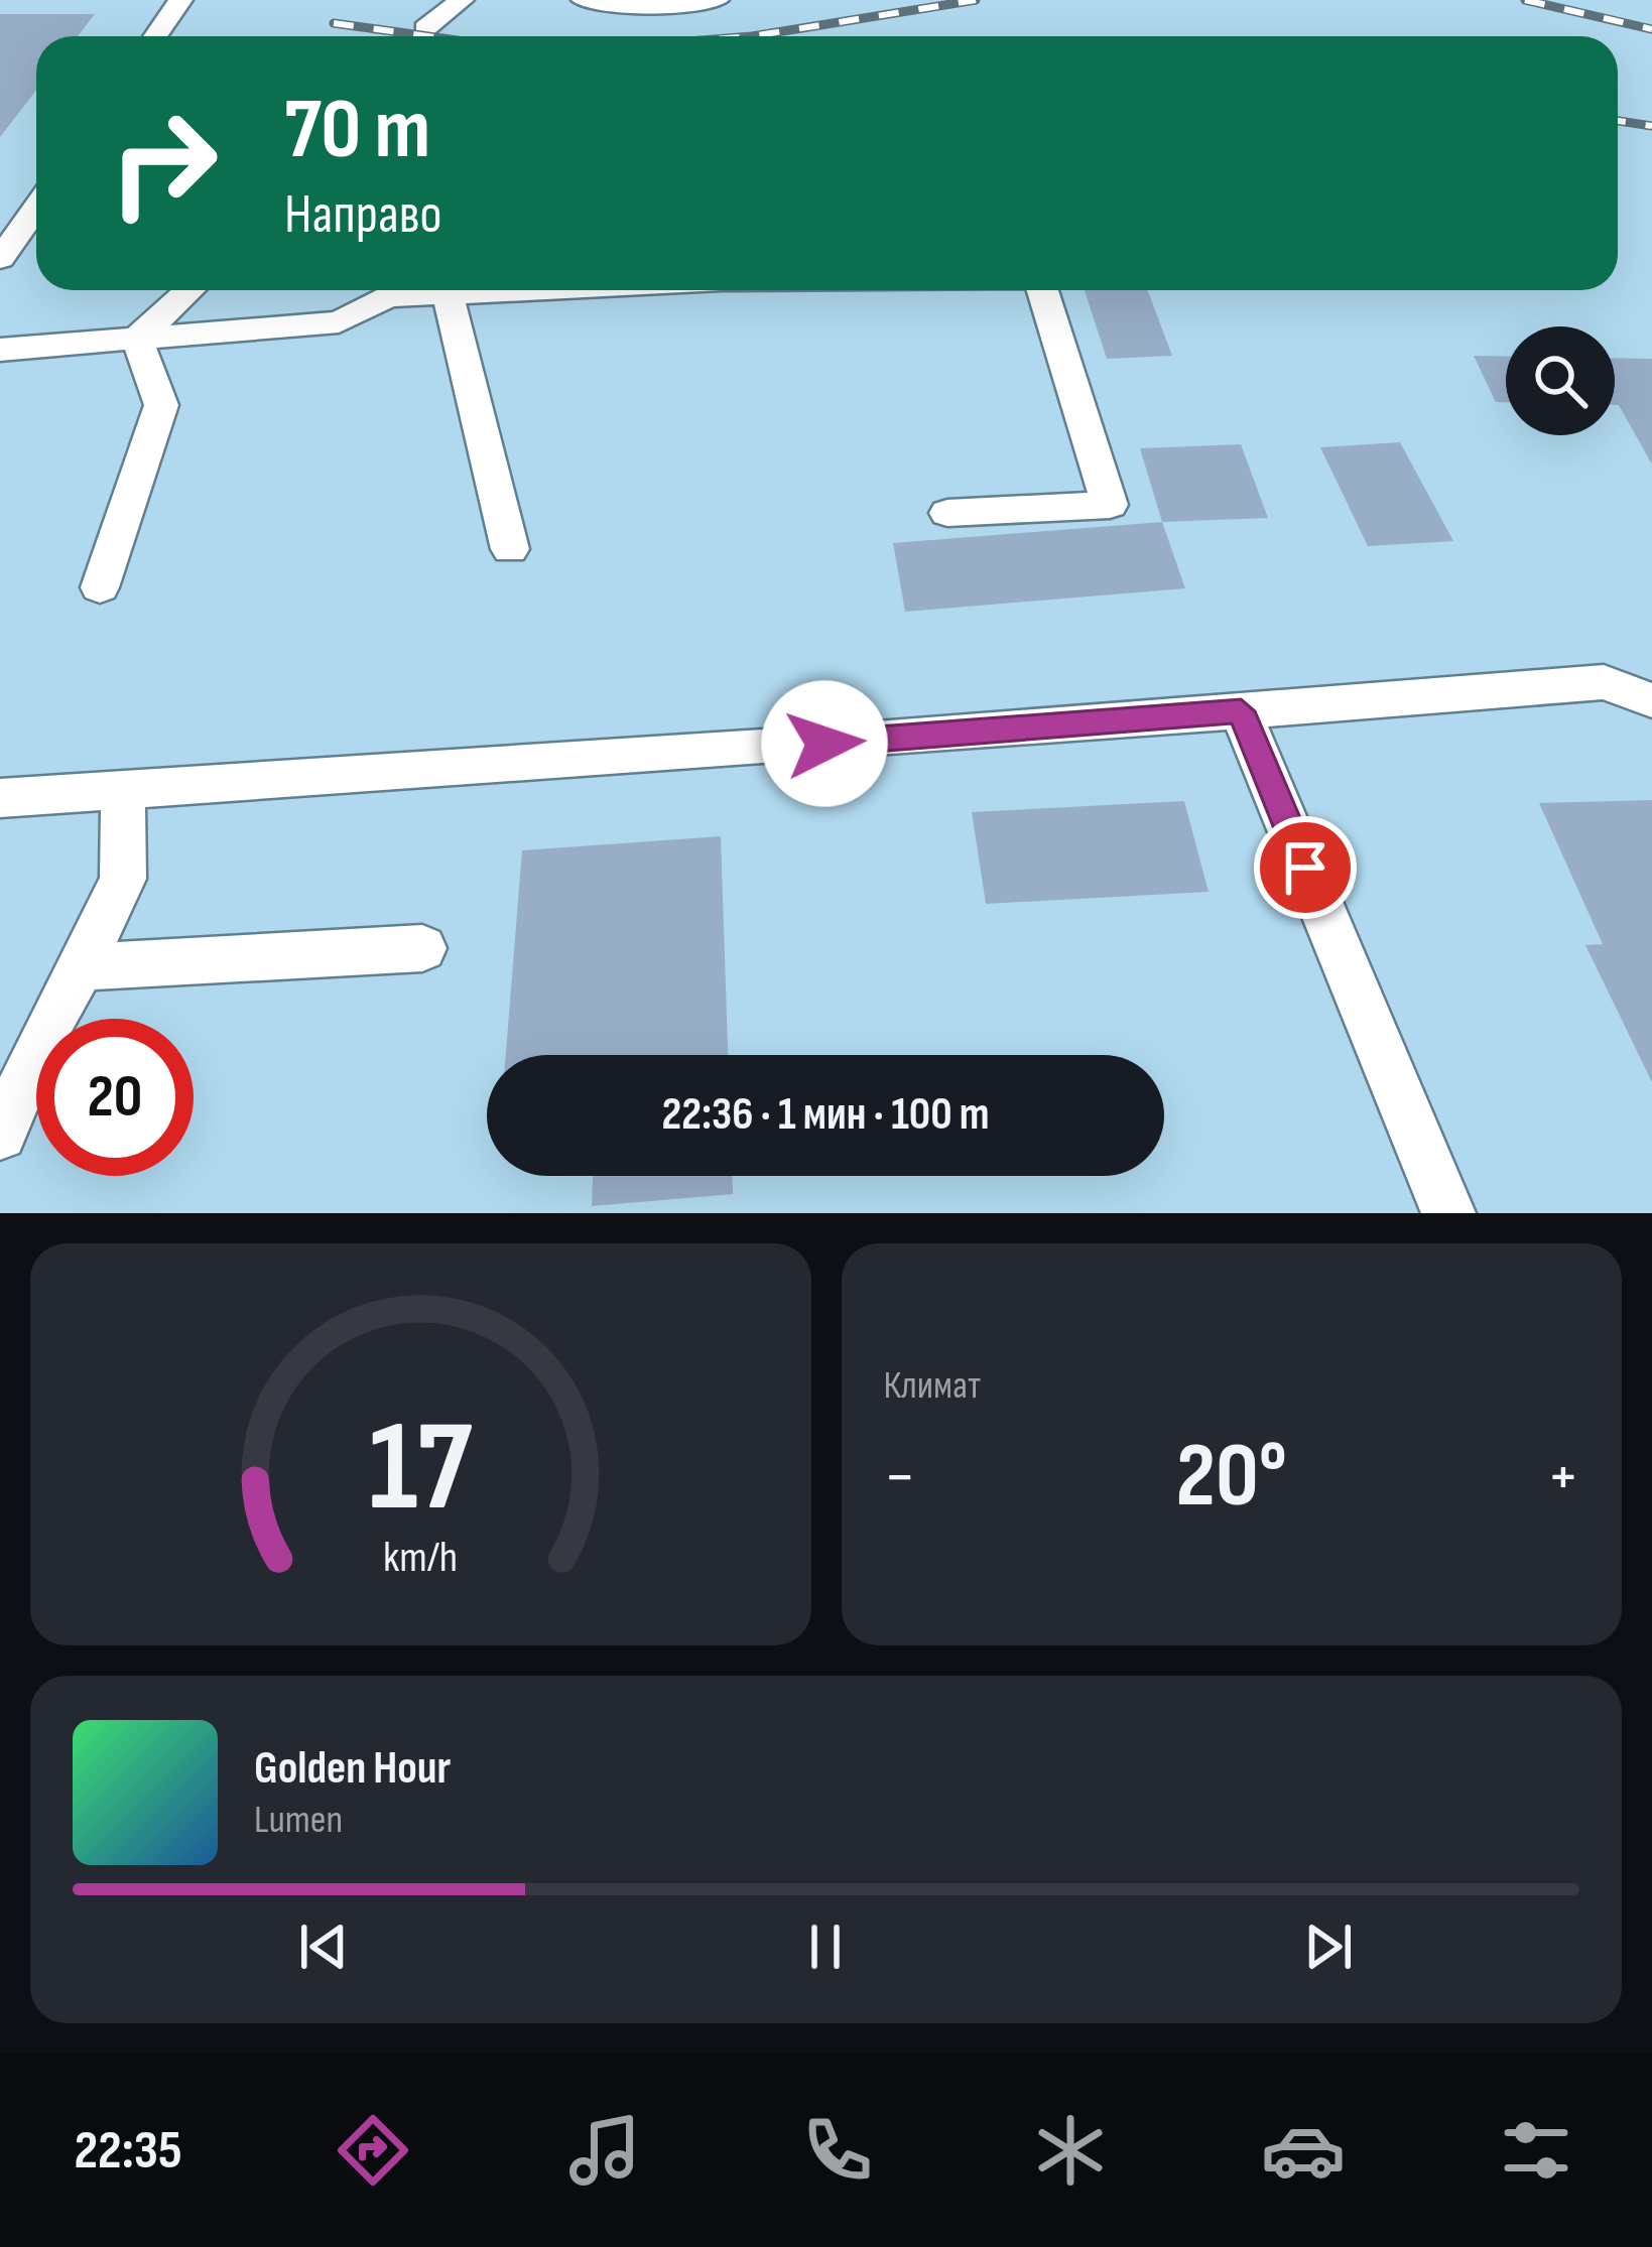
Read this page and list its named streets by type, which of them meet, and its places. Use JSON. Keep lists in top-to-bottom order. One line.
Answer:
{"page":{"turn":["70 m","Направо"],"limit":"20","trip":"22:36 · 1 мин · 100 m","tile":"Климат","heat":["−","20°","+"],"song":["Golden Hour","Lumen"],"tabs":"22:35","gauge":["17","km/h"]}}
